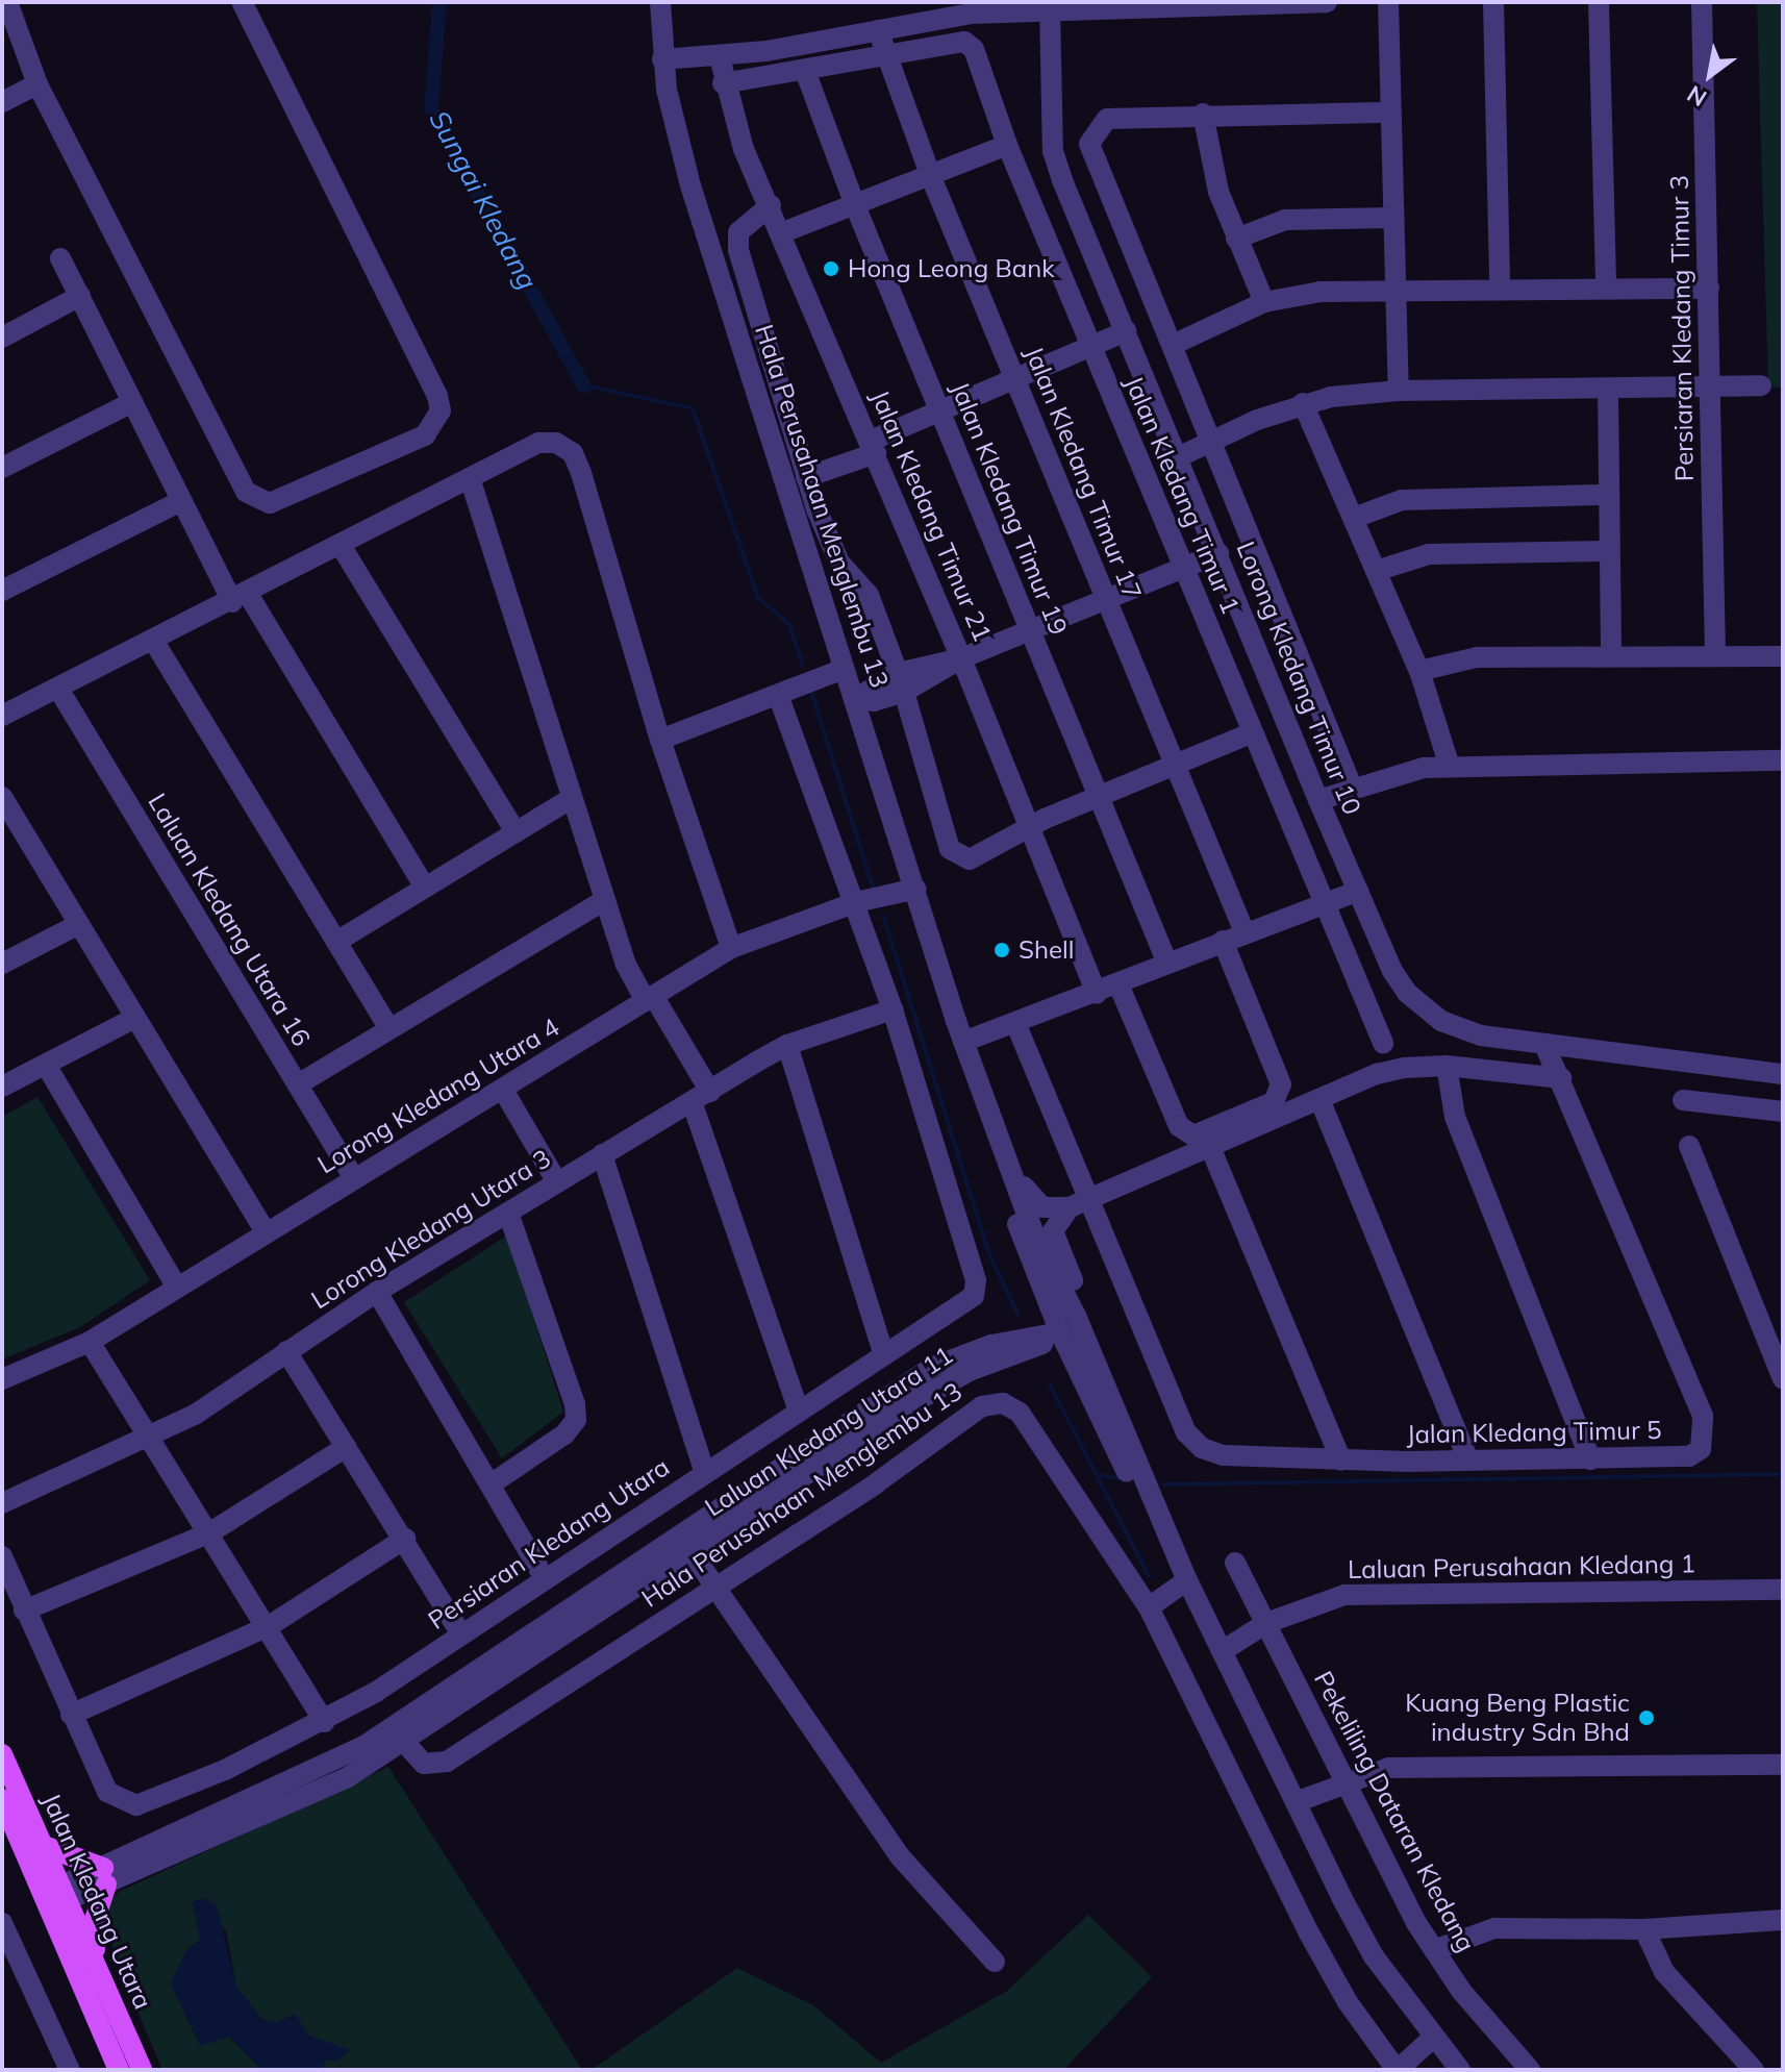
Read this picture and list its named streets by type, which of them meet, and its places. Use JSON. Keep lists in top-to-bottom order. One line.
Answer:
{"streets":{"main road":["Jalan Kledang Utara"],"street":["Persiaran Kledang Timur 3","Jalan Kledang Timur 17","Jalan Kledang Timur 1","Hala Perusahaan Menglembu 13","Jalan Kledang Timur 19","Jalan Kledang Timur 21","Lorong Kledang Timur 10","Laluan Kledang Utara 16","Lorong Kledang Utara 4","Lorong Kledang Utara 3","Laluan Kledang Utara 11","Jalan Kledang Timur 5","Persiaran Kledang Utara","Laluan Perusahaan Kledang 1","Pekeliling Dataran Kledang"]},"crossings":[["Jalan Kledang Timur 17","Jalan Kledang Timur 1"],["Hala Perusahaan Menglembu 13","Lorong Kledang Utara 4"],["Hala Perusahaan Menglembu 13","Laluan Kledang Utara 11"],["Lorong Kledang Timur 10","Jalan Kledang Timur 5"],["Laluan Kledang Utara 16","Lorong Kledang Utara 4"],["Lorong Kledang Utara 3","Persiaran Kledang Utara"],["Laluan Kledang Utara 11","Jalan Kledang Utara"],["Laluan Perusahaan Kledang 1","Pekeliling Dataran Kledang"]],"water":["Sungai Kledang"],"places":["Hong Leong Bank","Shell","Kuang Beng Plastic industry Sdn Bhd"],"north":"bottom left"}
